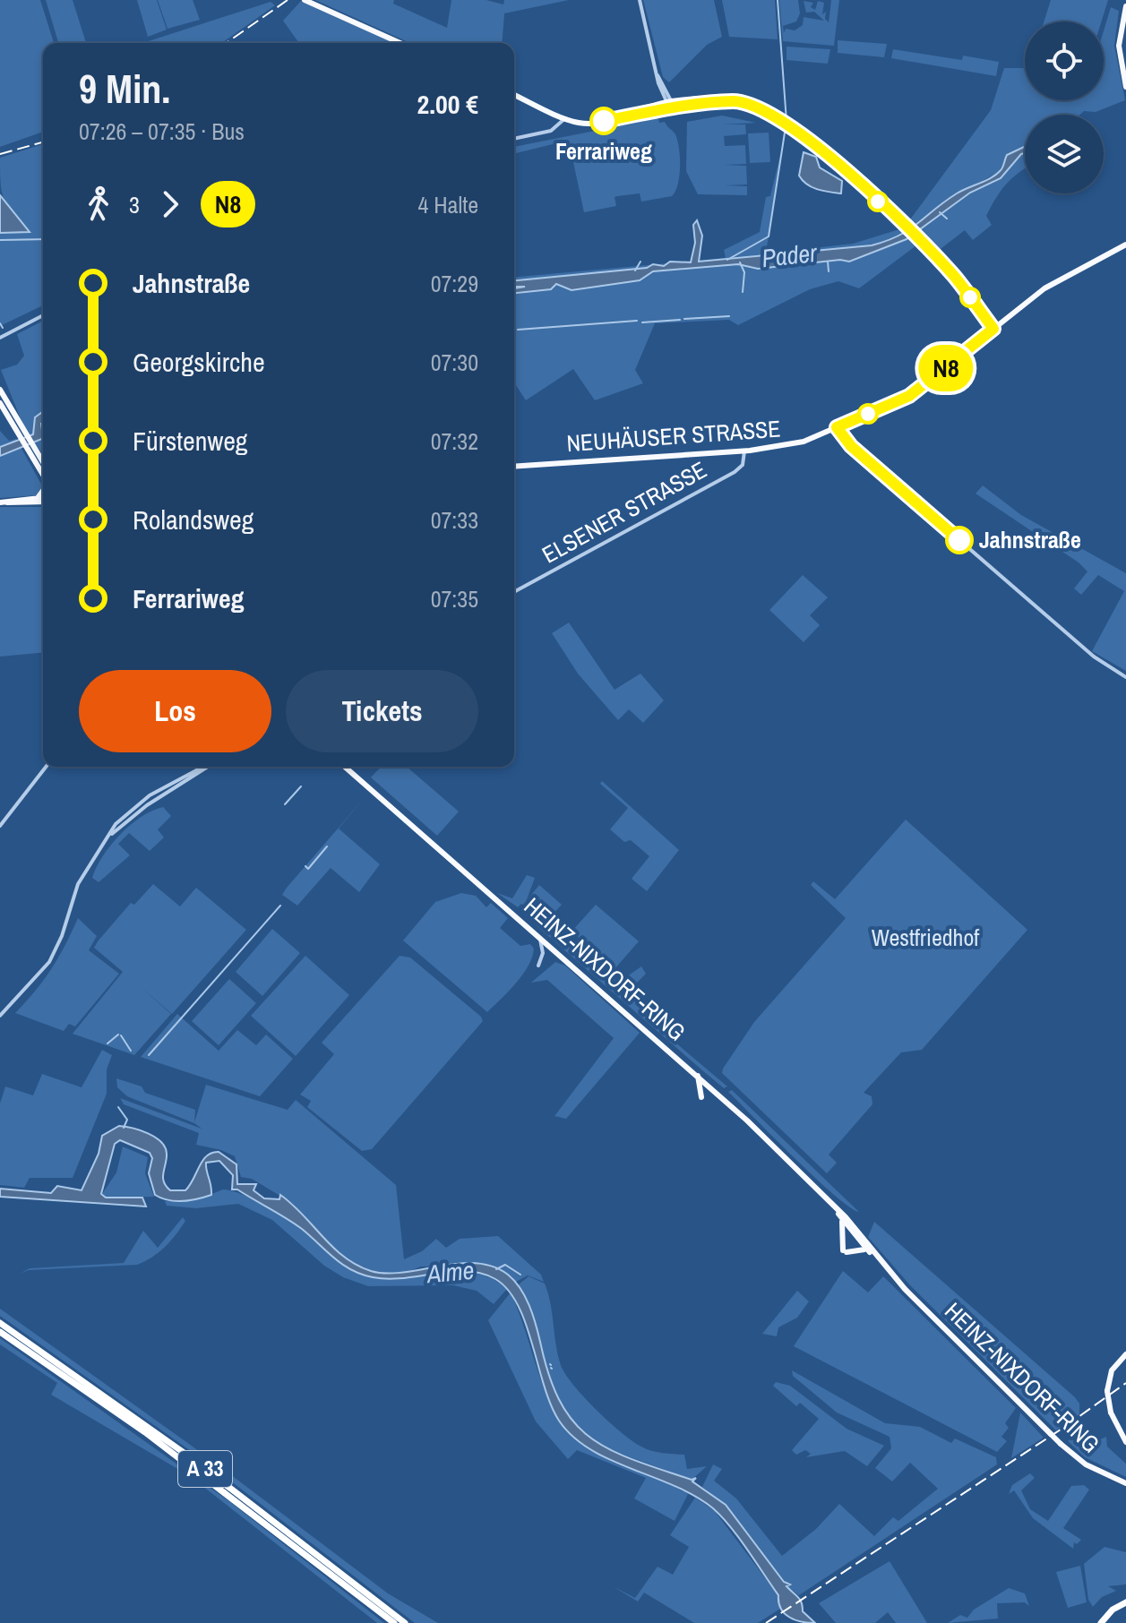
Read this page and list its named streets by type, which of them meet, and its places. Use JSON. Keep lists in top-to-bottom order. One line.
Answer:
{"streets":{"highway":["A 33"],"main road":["NEUHÄUSER STRASSE","HEINZ-NIXDORF-RING"],"street":["ELSENER STRASSE"]},"crossings":[["NEUHÄUSER STRASSE","ELSENER STRASSE"]],"water":["Pader","Alme"],"parks":["Westfriedhof"],"places":["Ferrariweg","Jahnstraße"],"lines":["bus line N8"],"page":{"on_map":"N8","heading":["9 Min.","07:26 – 07:35 · Bus","2.00 €"],"legs":["3","N8","4 Halte"],"list":[{"name":"Jahnstraße","value":"07:29"},{"name":"Georgskirche","value":"07:30"},{"name":"Fürstenweg","value":"07:32"},{"name":"Rolandsweg","value":"07:33"},{"name":"Ferrariweg","value":"07:35"}],"buttons":["Los","Tickets"]}}
